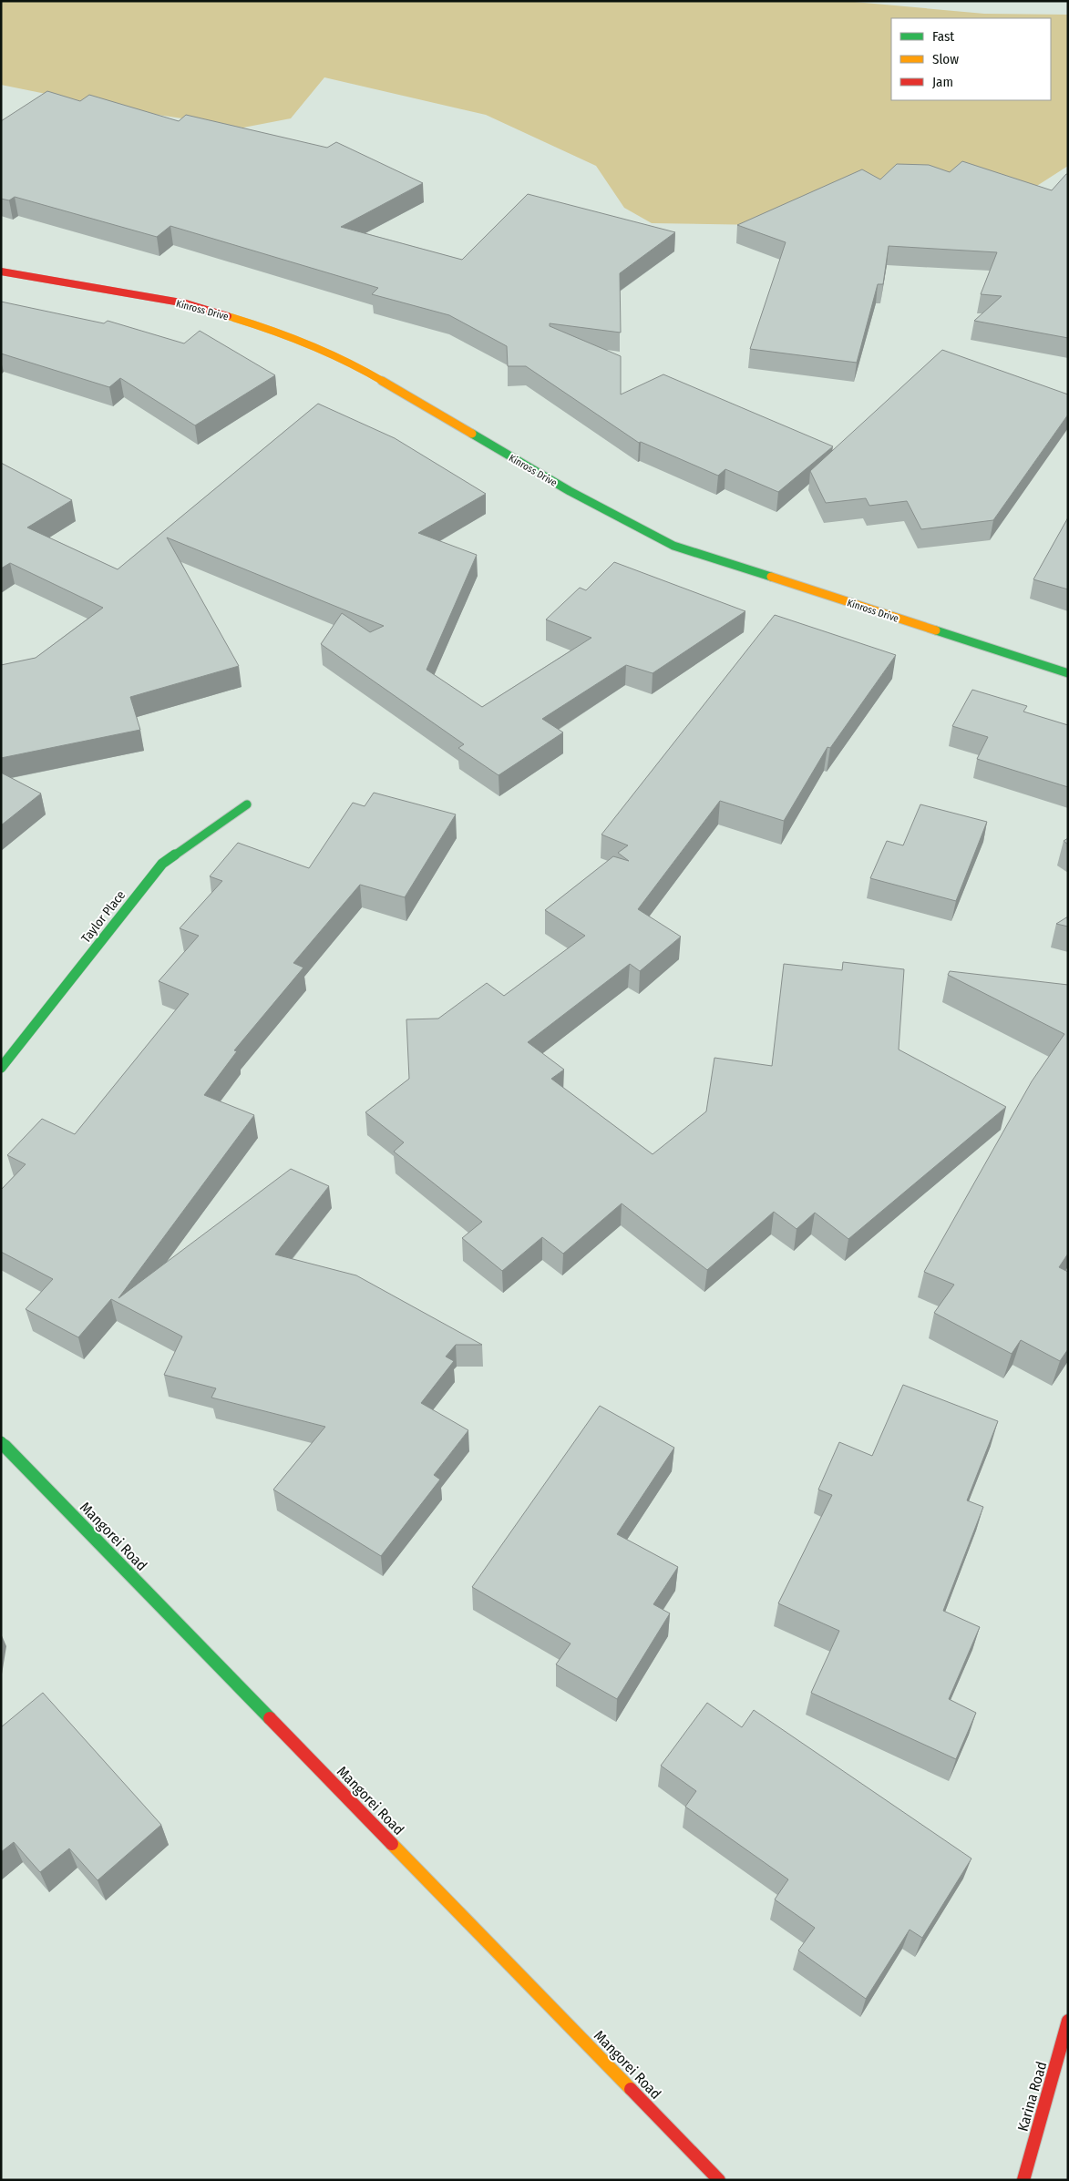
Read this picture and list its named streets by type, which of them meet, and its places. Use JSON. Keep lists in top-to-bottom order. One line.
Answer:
{"streets":{"street":["Kinross Drive","Taylor Place","Mangorei Road","Karina Road"]},"legend":["Fast","Slow","Jam"]}
